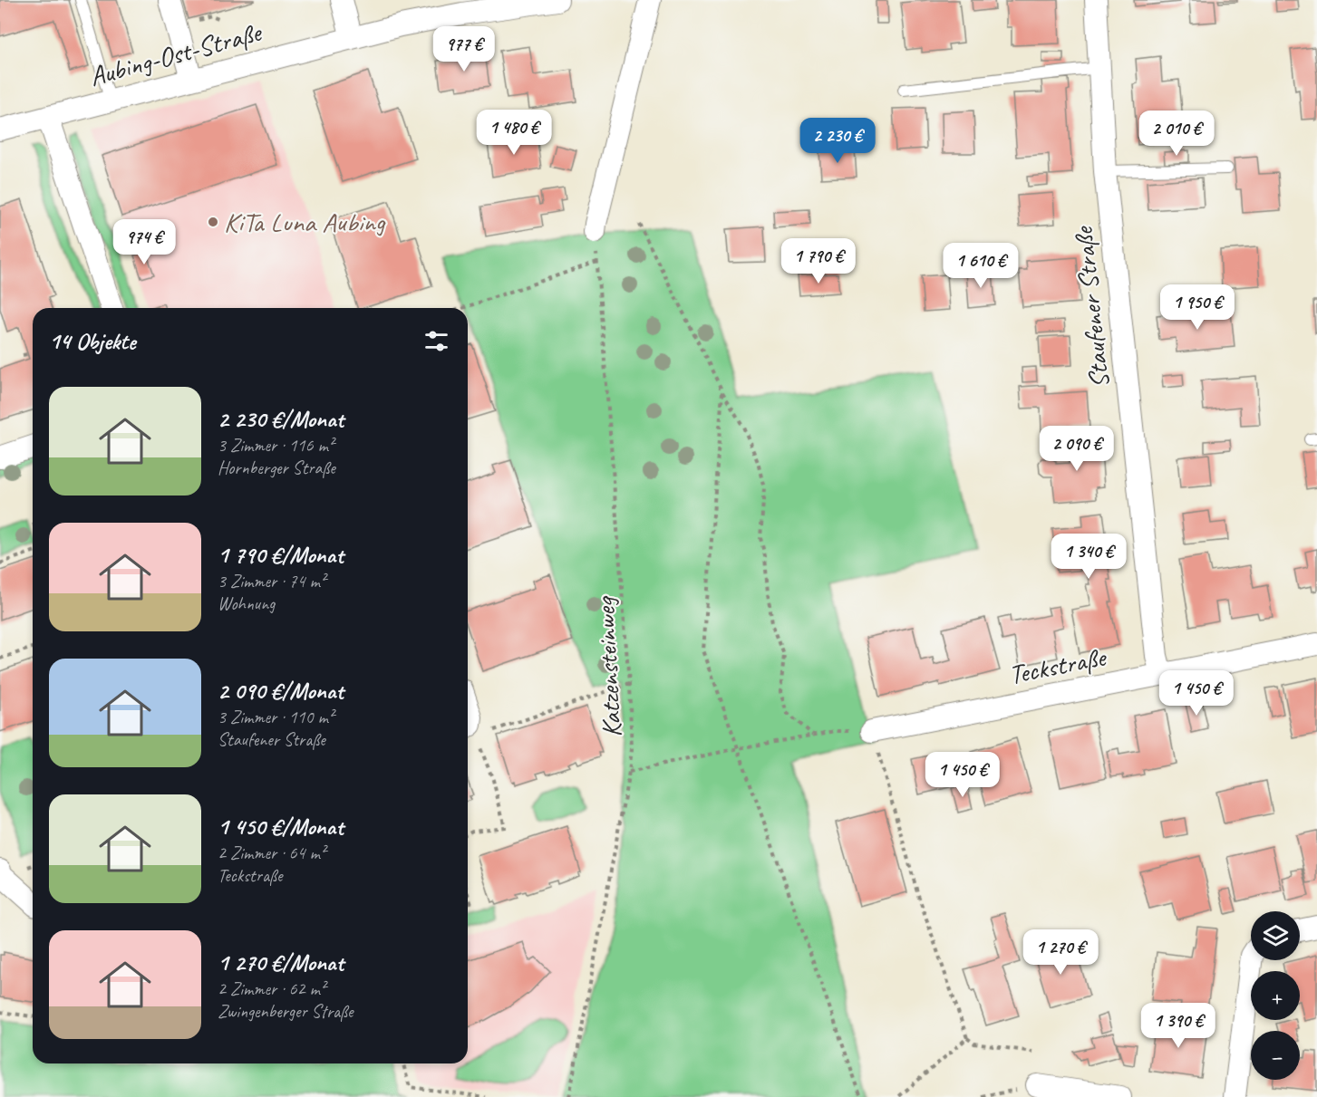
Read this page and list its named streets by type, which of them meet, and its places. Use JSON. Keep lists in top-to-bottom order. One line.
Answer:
{"streets":{"street":["Aubing-Ost-Straße","Staufener Straße","Teckstraße"],"path":["Katzensteinweg"]},"crossings":[["Staufener Straße","Teckstraße"]],"places":["KiTa Luna Aubing"],"page":{"price":["977 €","1 480 €","2 010 €","2 230 €","974 €","1 790 €","1 610 €","1 950 €","2 090 €","1 340 €","1 450 €","1 450 €","1 270 €","1 390 €"],"heading":"14 Objekte","list":[{"name":"2 230 €/Monat","note":"3 Zimmer · 116 m² · Hornberger Straße"},{"name":"1 790 €/Monat","note":"3 Zimmer · 74 m² · Wohnung"},{"name":"2 090 €/Monat","note":"3 Zimmer · 110 m² · Staufener Straße"},{"name":"1 450 €/Monat","note":"2 Zimmer · 64 m² · Teckstraße"},{"name":"1 270 €/Monat","note":"2 Zimmer · 62 m² · Zwingenberger Straße"}],"map_buttons":["+","−"]}}
